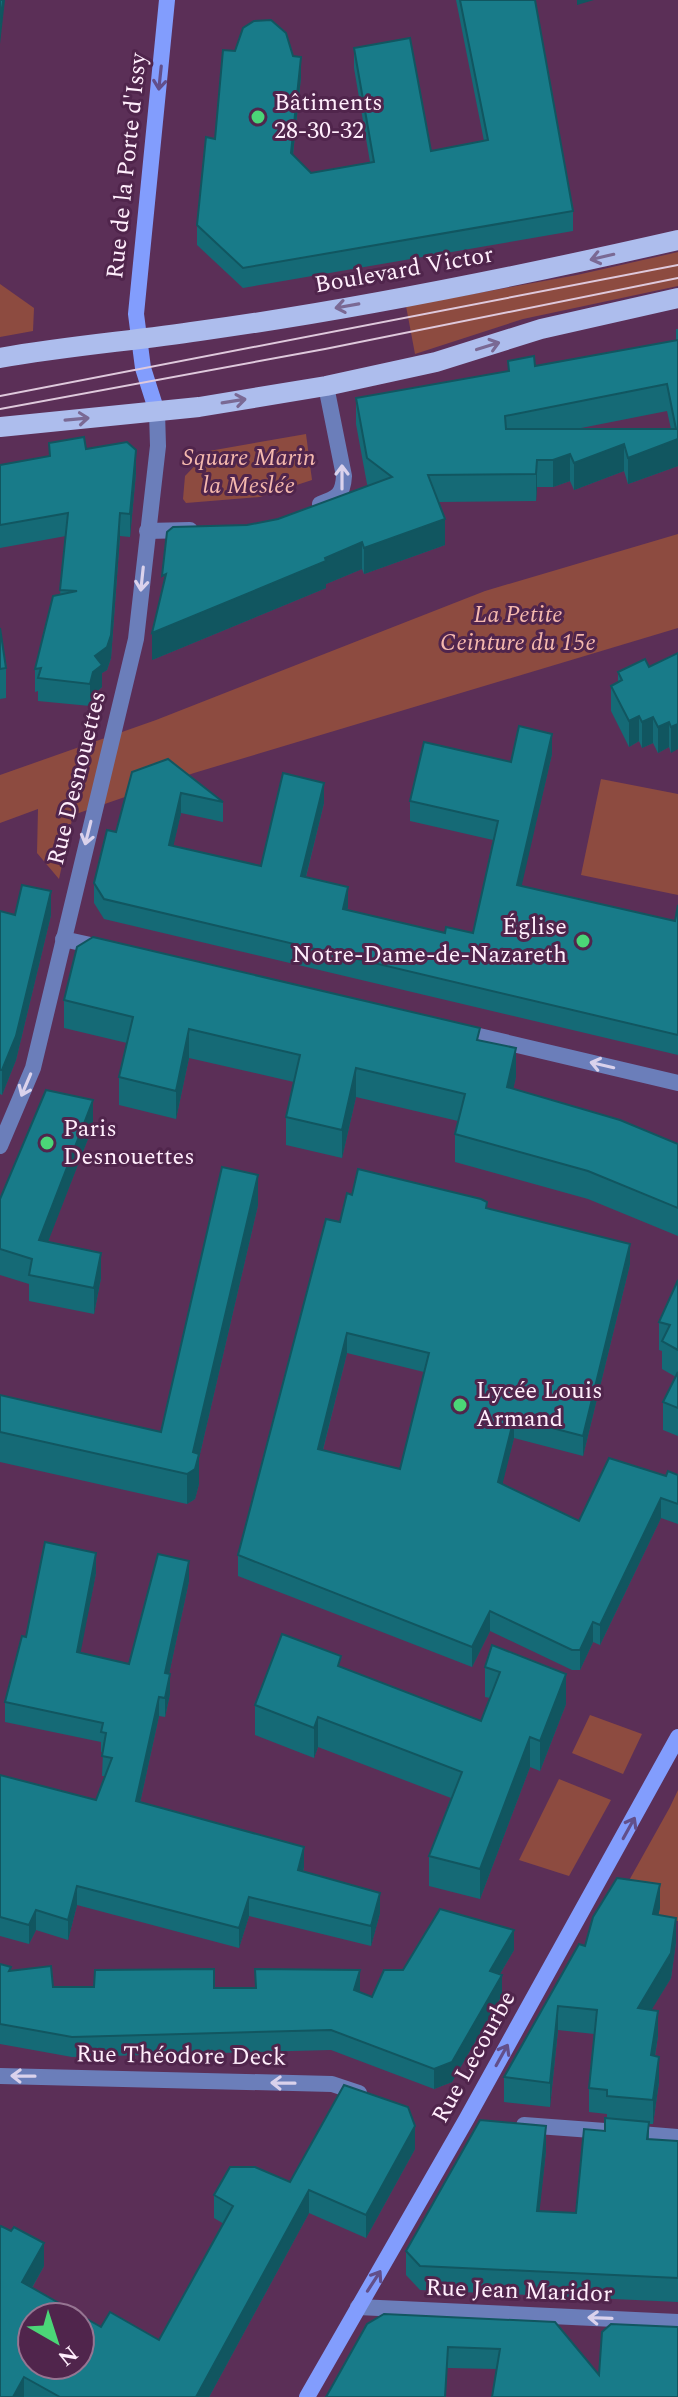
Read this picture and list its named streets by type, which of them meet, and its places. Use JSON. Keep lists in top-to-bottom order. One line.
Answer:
{"streets":{"main road":["Rue de la Porte d'Issy","Boulevard Victor","Rue Lecourbe"],"street":["Rue Desnouettes","Rue Théodore Deck","Rue Jean Maridor"]},"crossings":[["Rue de la Porte d'Issy","Boulevard Victor"],["Rue Lecourbe","Rue Jean Maridor"]],"one_way":["Rue de la Porte d'Issy","Rue Desnouettes","Rue Théodore Deck","Rue Lecourbe","Rue Jean Maridor"],"parks":["Square Marin la Meslée","La Petite Ceinture du 15e"],"places":["Bâtiments 28-30-32","Église Notre-Dame-de-Nazareth","Paris Desnouettes","Lycée Louis Armand"],"north":"bottom right"}
